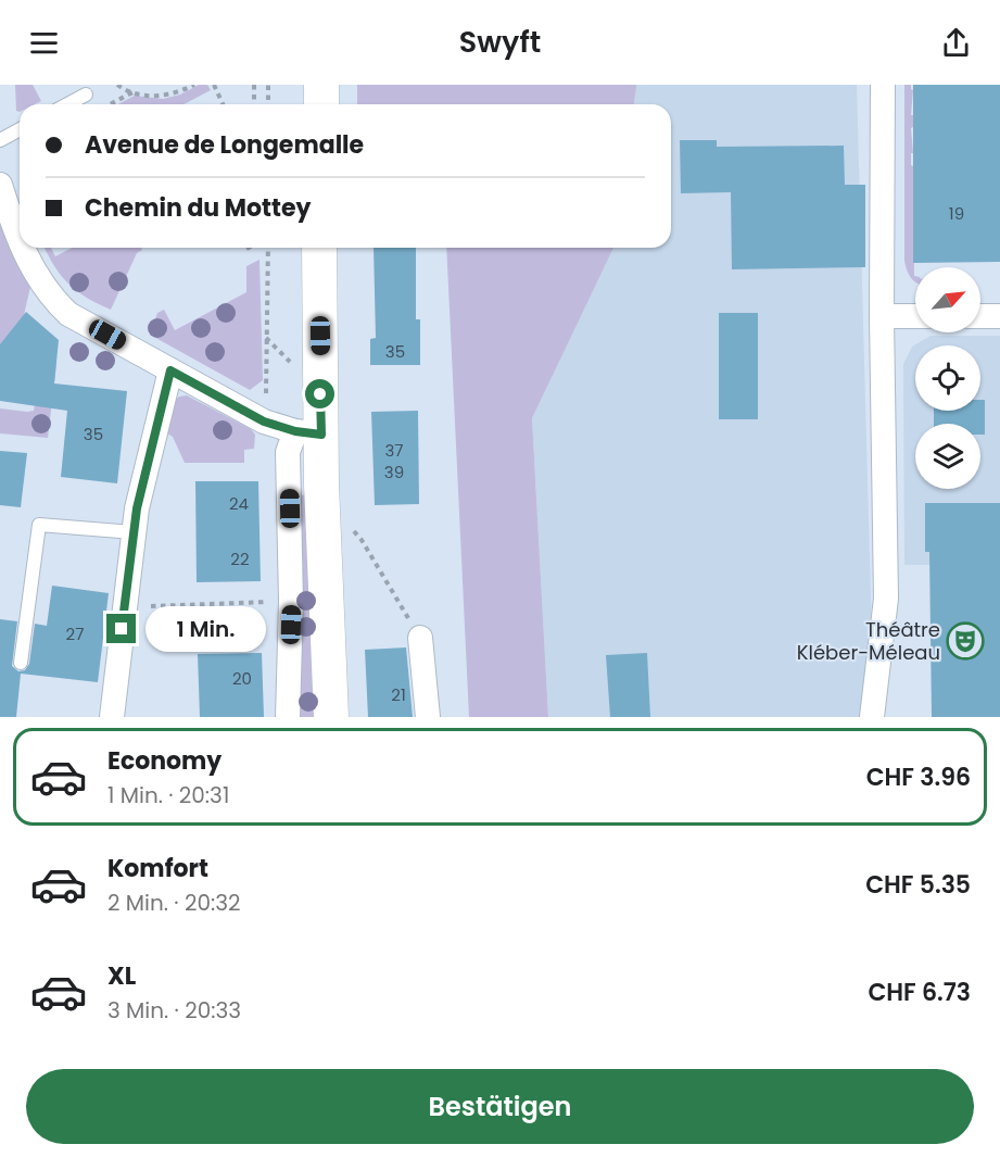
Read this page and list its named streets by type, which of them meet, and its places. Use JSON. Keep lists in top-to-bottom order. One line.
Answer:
{"places":{"theatre":["Théâtre Kléber-Méleau"]},"house_numbers":["19","35","35","37","39","24","22","27","20","21"],"north":"top right","page":{"header":"Swyft","banner":["Avenue de Longemalle","Chemin du Mottey"],"bubble":"1 Min.","list":[{"name":"Economy","note":"1 Min. · 20:31","value":"CHF 3.96"},{"name":"Komfort","note":"2 Min. · 20:32","value":"CHF 5.35"},{"name":"XL","note":"3 Min. · 20:33","value":"CHF 6.73"}],"buttons":"Bestätigen"}}
